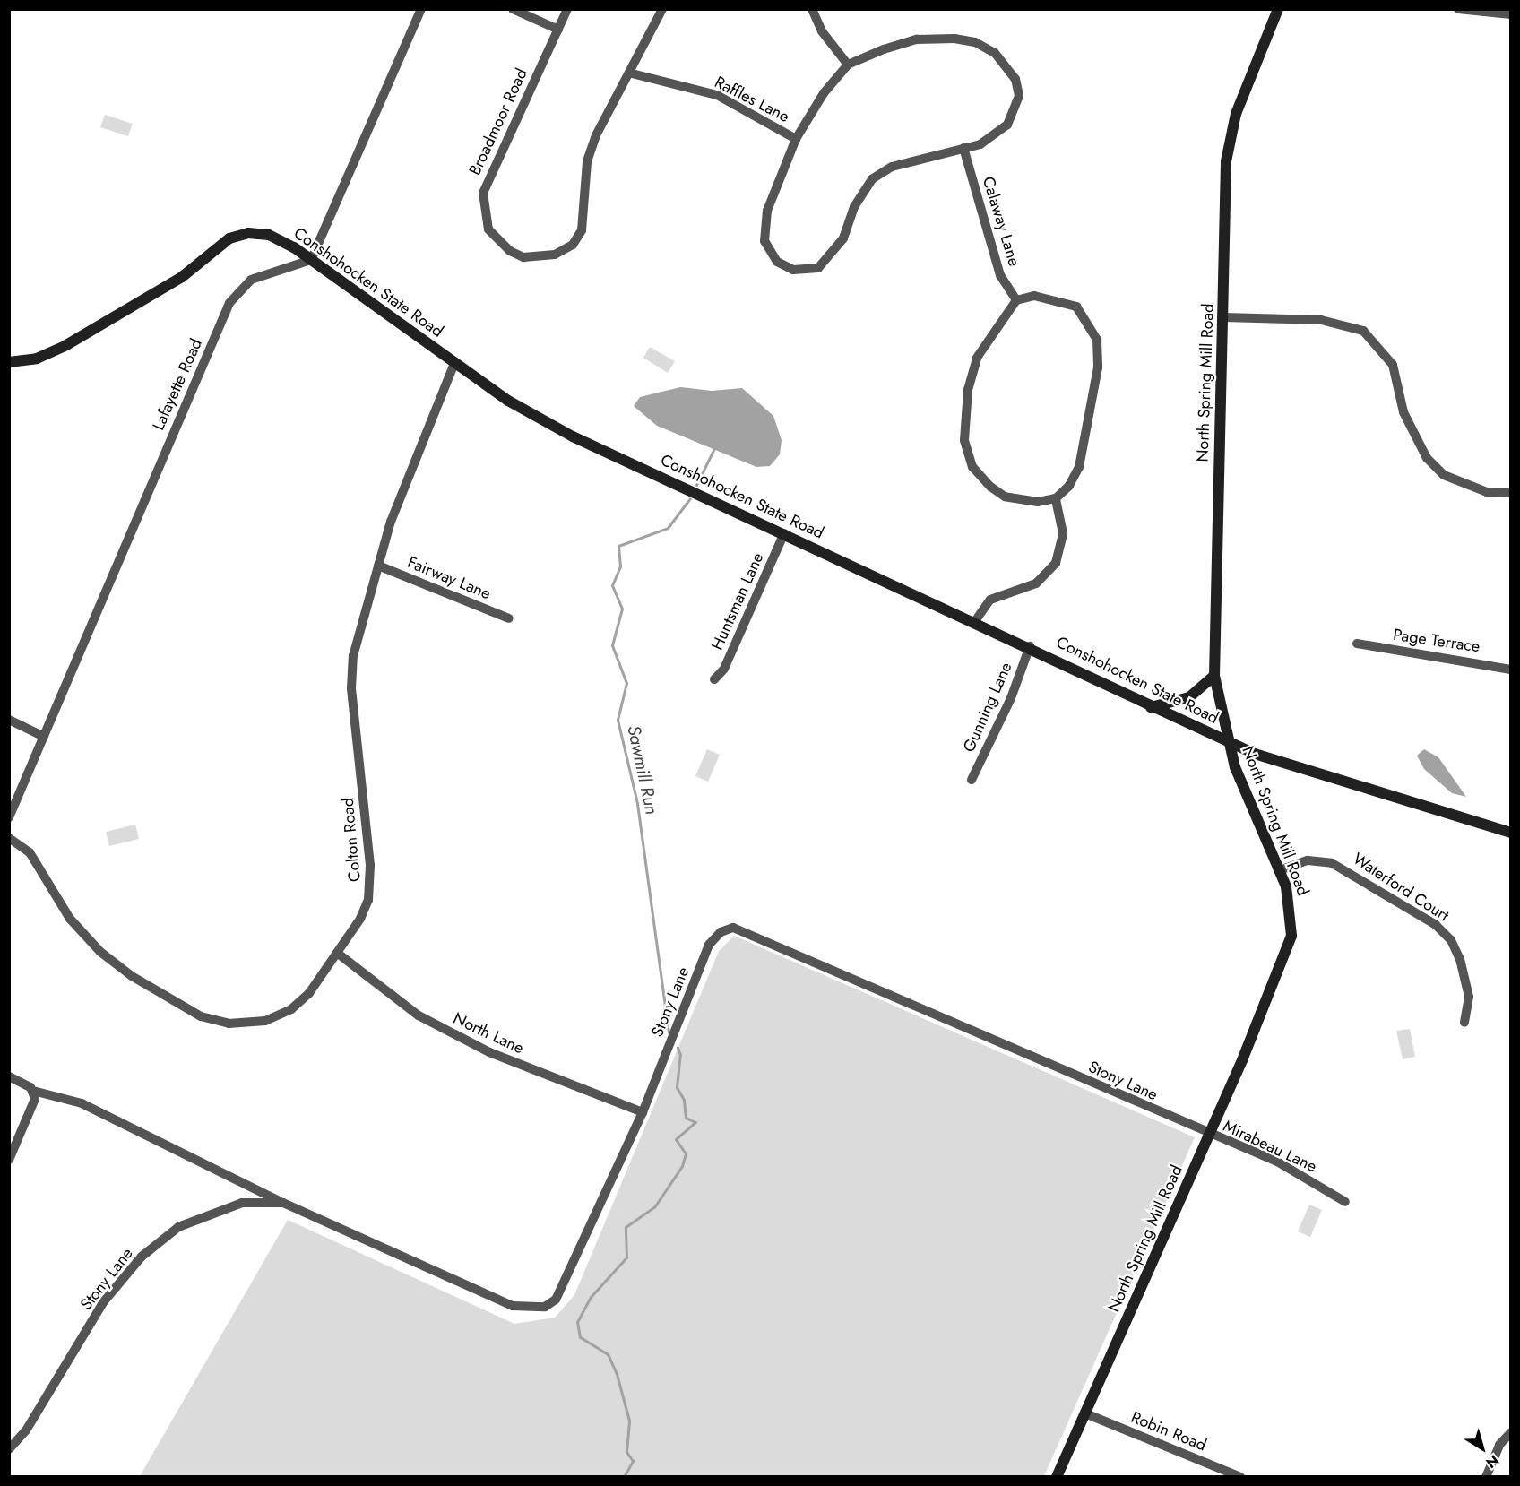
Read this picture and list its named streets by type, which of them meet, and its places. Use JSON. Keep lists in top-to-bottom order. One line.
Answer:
{"streets":{"main road":["Conshohocken State Road","North Spring Mill Road"],"street":["Raffles Lane","Broadmoor Road","Calaway Lane","Lafayette Road","Fairway Lane","Huntsman Lane","Page Terrace","Gunning Lane","Colton Road","Waterford Court","Stony Lane","North Lane","Mirabeau Lane","Robin Road"]},"crossings":[["Raffles Lane","Broadmoor Road"],["Conshohocken State Road","North Spring Mill Road"],["Conshohocken State Road","Lafayette Road"],["Conshohocken State Road","Huntsman Lane"],["Conshohocken State Road","Gunning Lane"],["Conshohocken State Road","Colton Road"],["North Spring Mill Road","Waterford Court"],["North Spring Mill Road","Stony Lane"],["North Spring Mill Road","Mirabeau Lane"],["North Spring Mill Road","Robin Road"],["Fairway Lane","Colton Road"],["Colton Road","North Lane"],["Stony Lane","North Lane"],["Stony Lane","Mirabeau Lane"]],"water":["Sawmill Run"],"north":"bottom right"}
